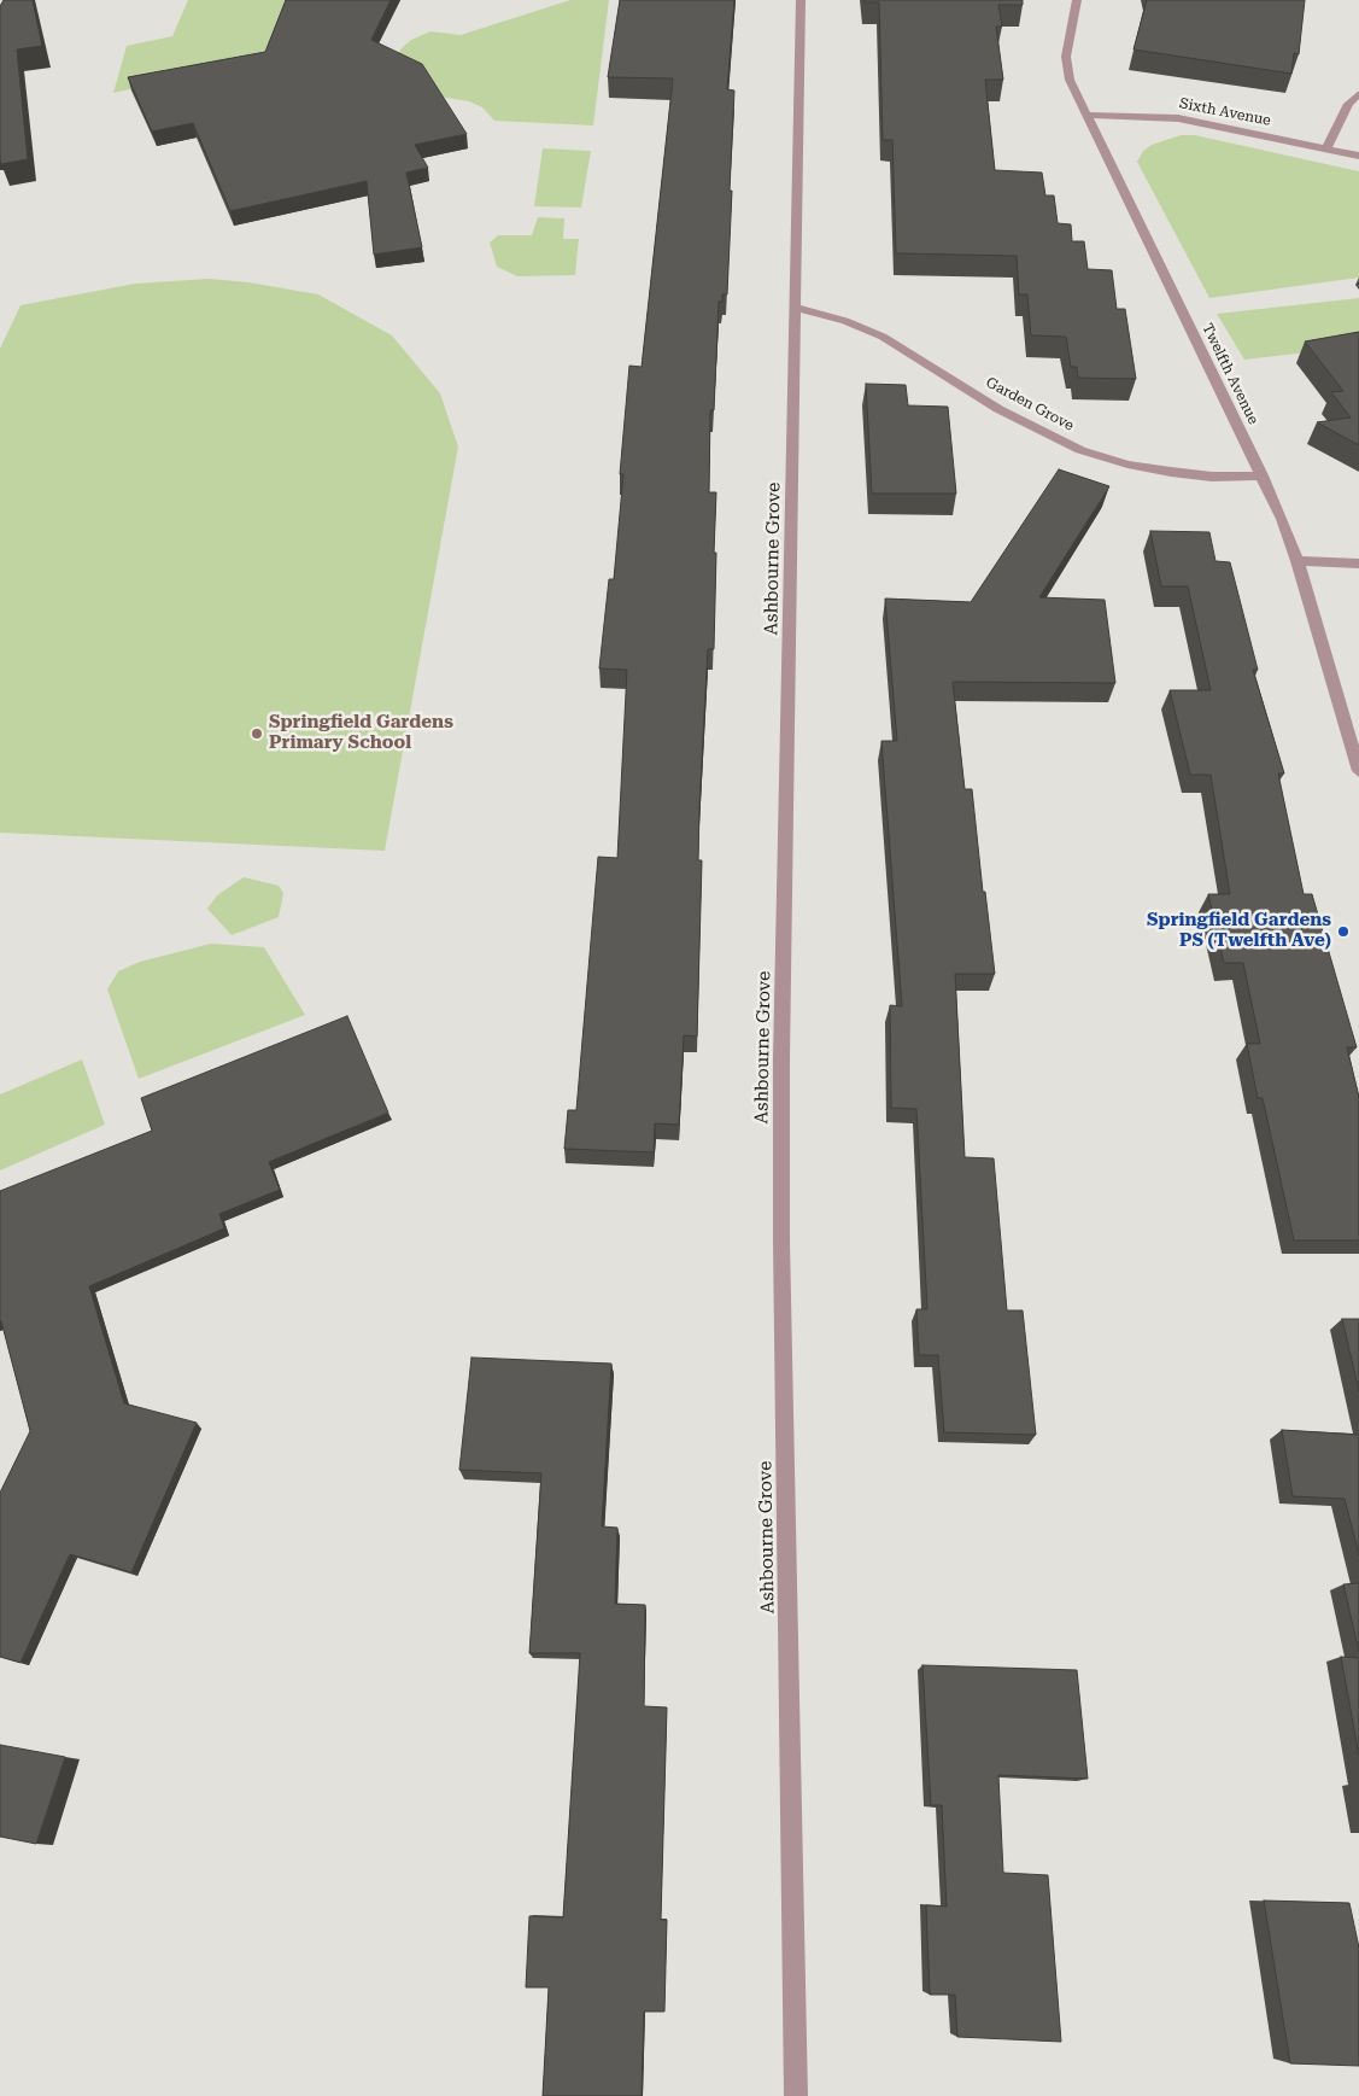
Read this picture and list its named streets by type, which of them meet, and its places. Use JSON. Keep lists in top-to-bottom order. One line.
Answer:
{"streets":{"street":["Sixth Avenue","Twelfth Avenue","Garden Grove","Ashbourne Grove"]},"crossings":[["Sixth Avenue","Twelfth Avenue"],["Twelfth Avenue","Garden Grove"],["Garden Grove","Ashbourne Grove"]],"places":["Springfield Gardens Primary School","Springfield Gardens PS (Twelfth Ave)"]}
